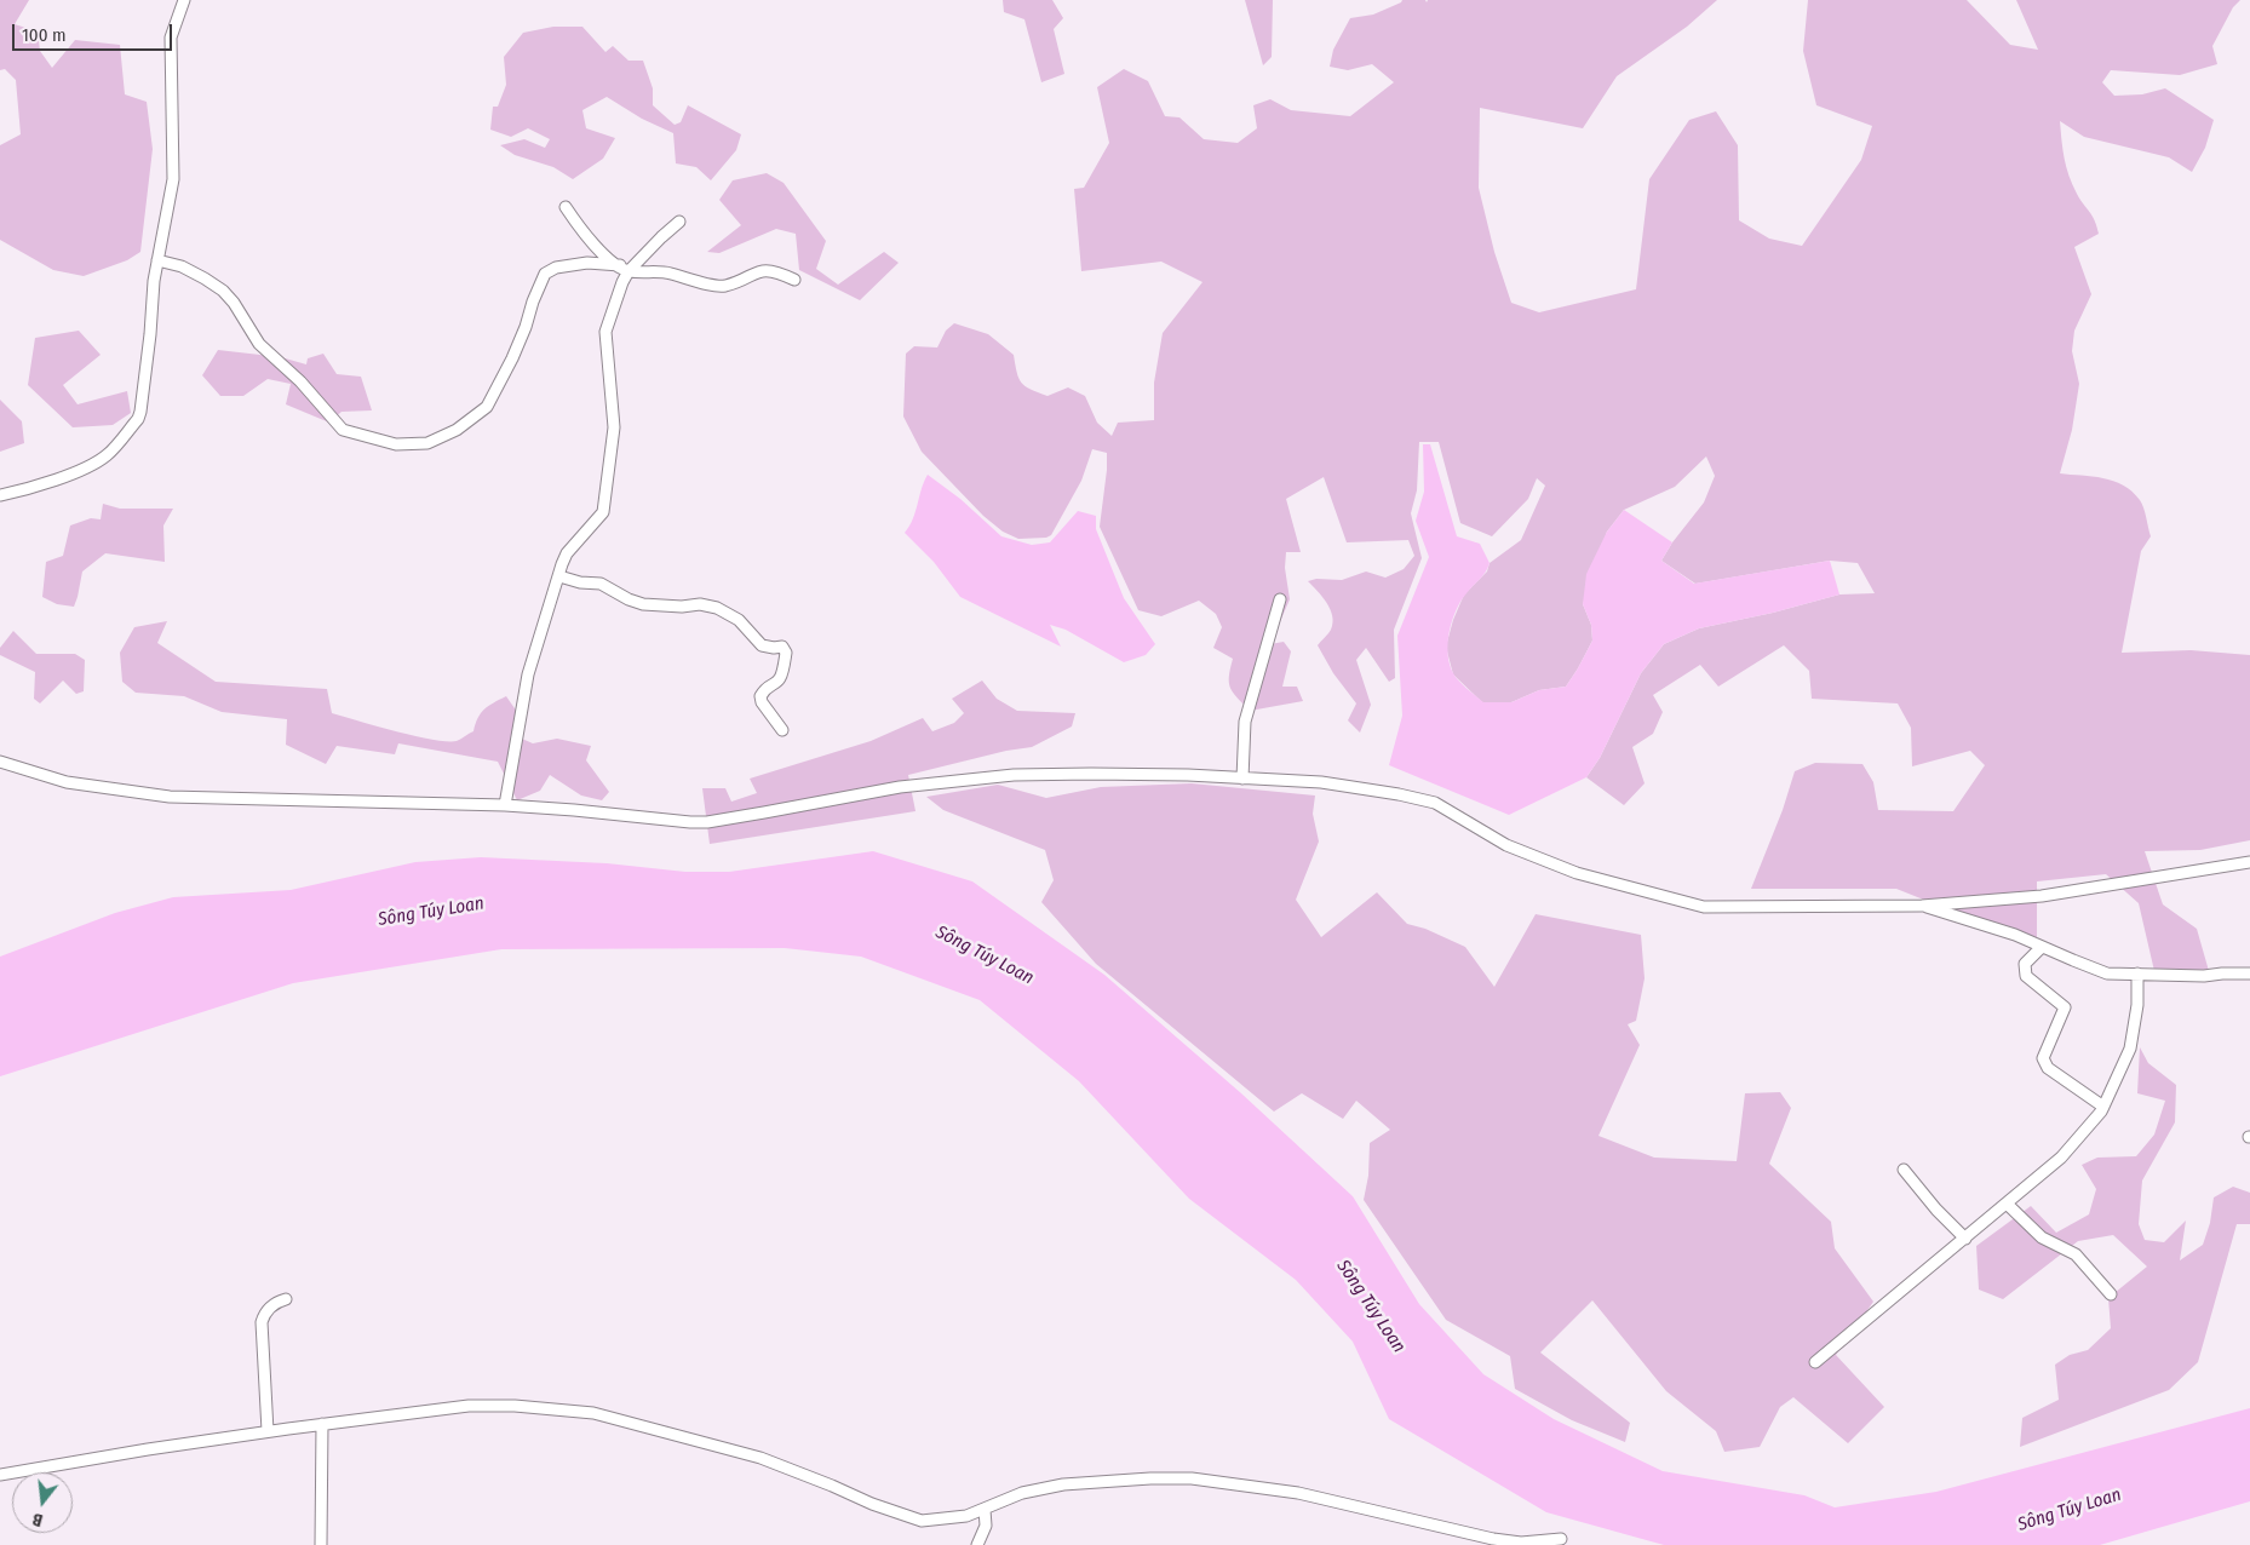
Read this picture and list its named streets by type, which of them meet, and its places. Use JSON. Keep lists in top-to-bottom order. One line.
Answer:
{"water":["Sông Túy Loan"],"scale_bar":"100 m","north":"bottom"}
